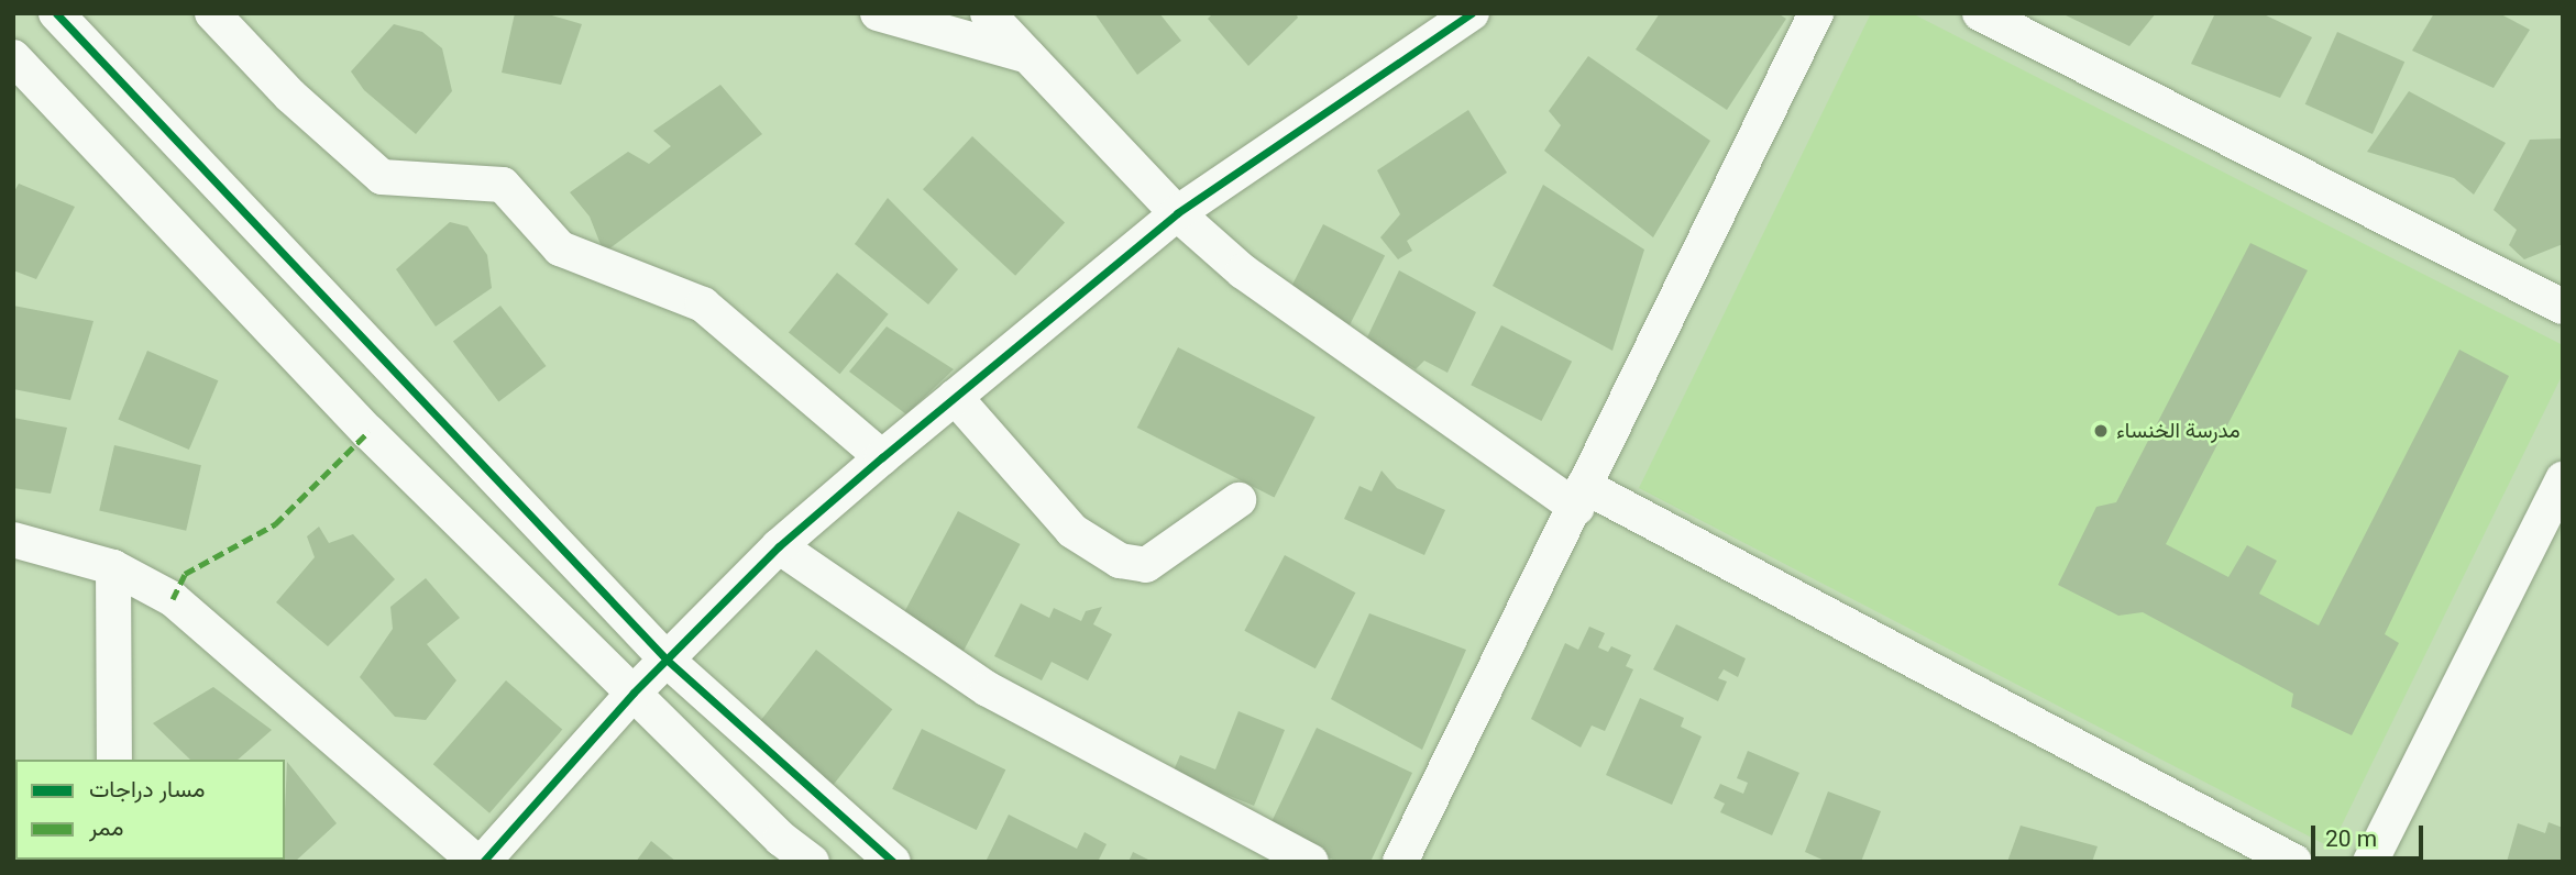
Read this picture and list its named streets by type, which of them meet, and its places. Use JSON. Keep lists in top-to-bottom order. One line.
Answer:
{"places":["مدرسة الخنساء"],"legend":["مسار دراجات","ممر"],"scale_bar":"20 m"}
